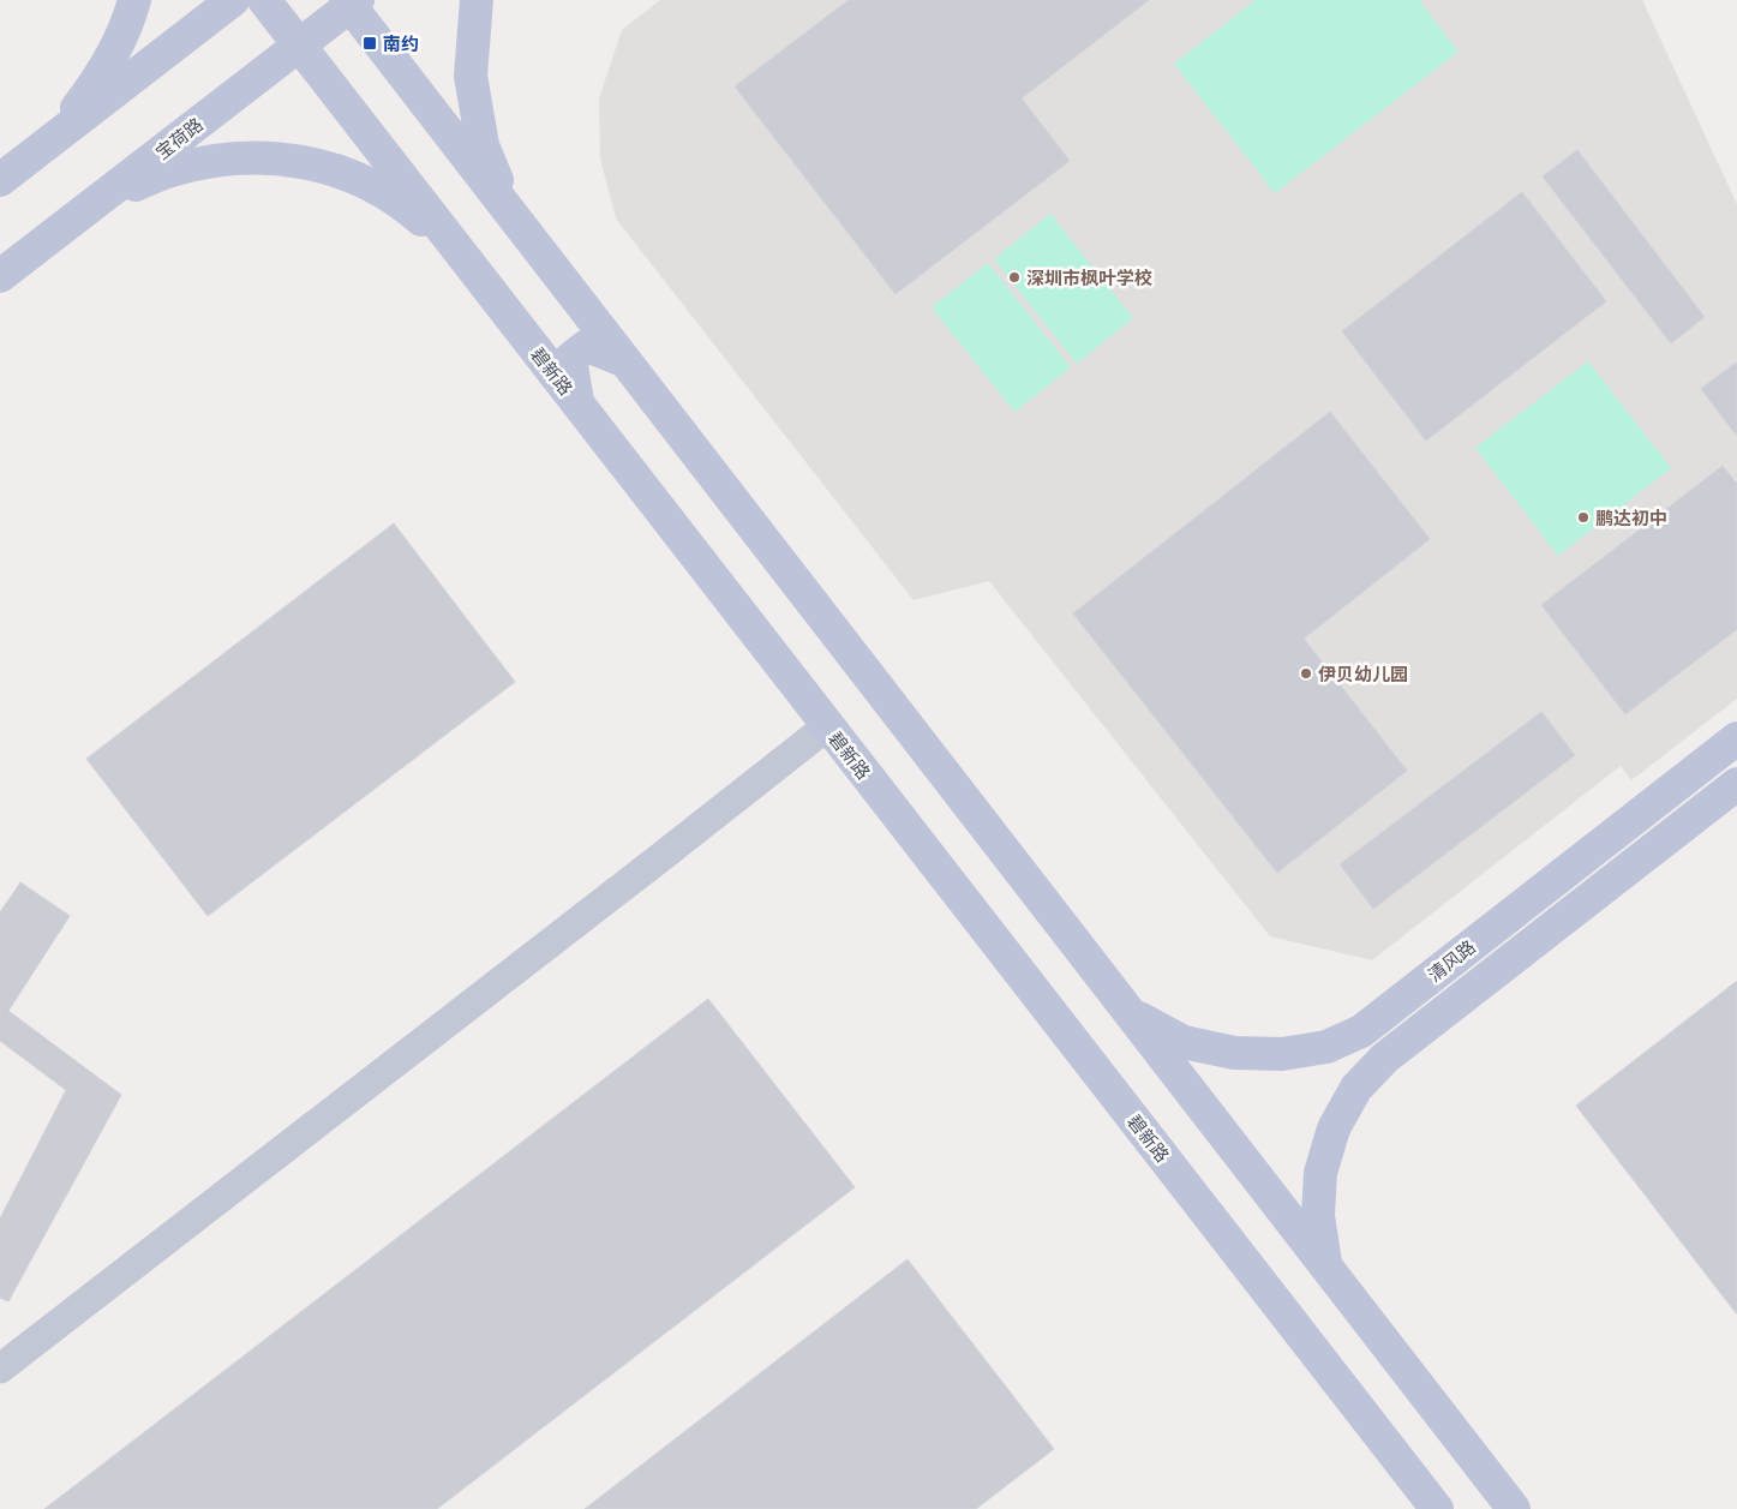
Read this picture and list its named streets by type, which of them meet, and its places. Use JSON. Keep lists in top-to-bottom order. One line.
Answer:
{"streets":{"main road":["宝荷路","碧新路","清风路"]},"crossings":[["宝荷路","碧新路"]],"places":{"transit":["南约"],"other":["深圳市枫叶学校","鹏达初中","伊贝幼儿园"]}}
